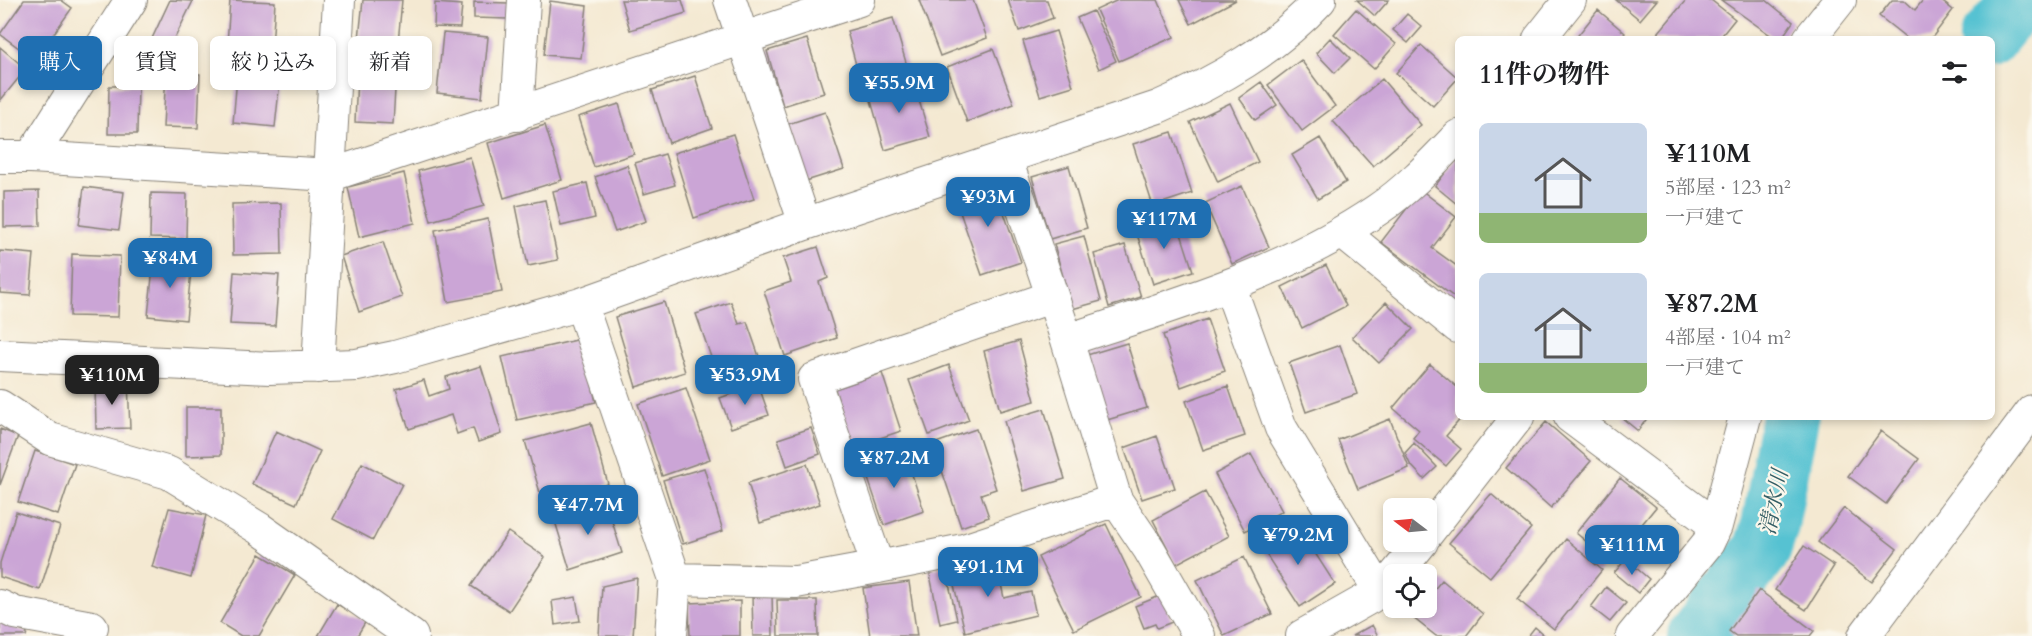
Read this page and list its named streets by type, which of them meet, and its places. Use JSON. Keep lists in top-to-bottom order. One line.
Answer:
{"water":["清水川"],"north":"left","page":{"chip":["購入","賃貸","絞り込み","新着"],"heading":"11件の物件","price":["¥55.9M","¥93M","¥117M","¥84M","¥110M","¥53.9M","¥87.2M","¥47.7M","¥79.2M","¥111M","¥91.1M"],"list":[{"name":"¥110M","note":"5部屋 · 123 m² · 一戸建て"},{"name":"¥87.2M","note":"4部屋 · 104 m² · 一戸建て"}]}}
